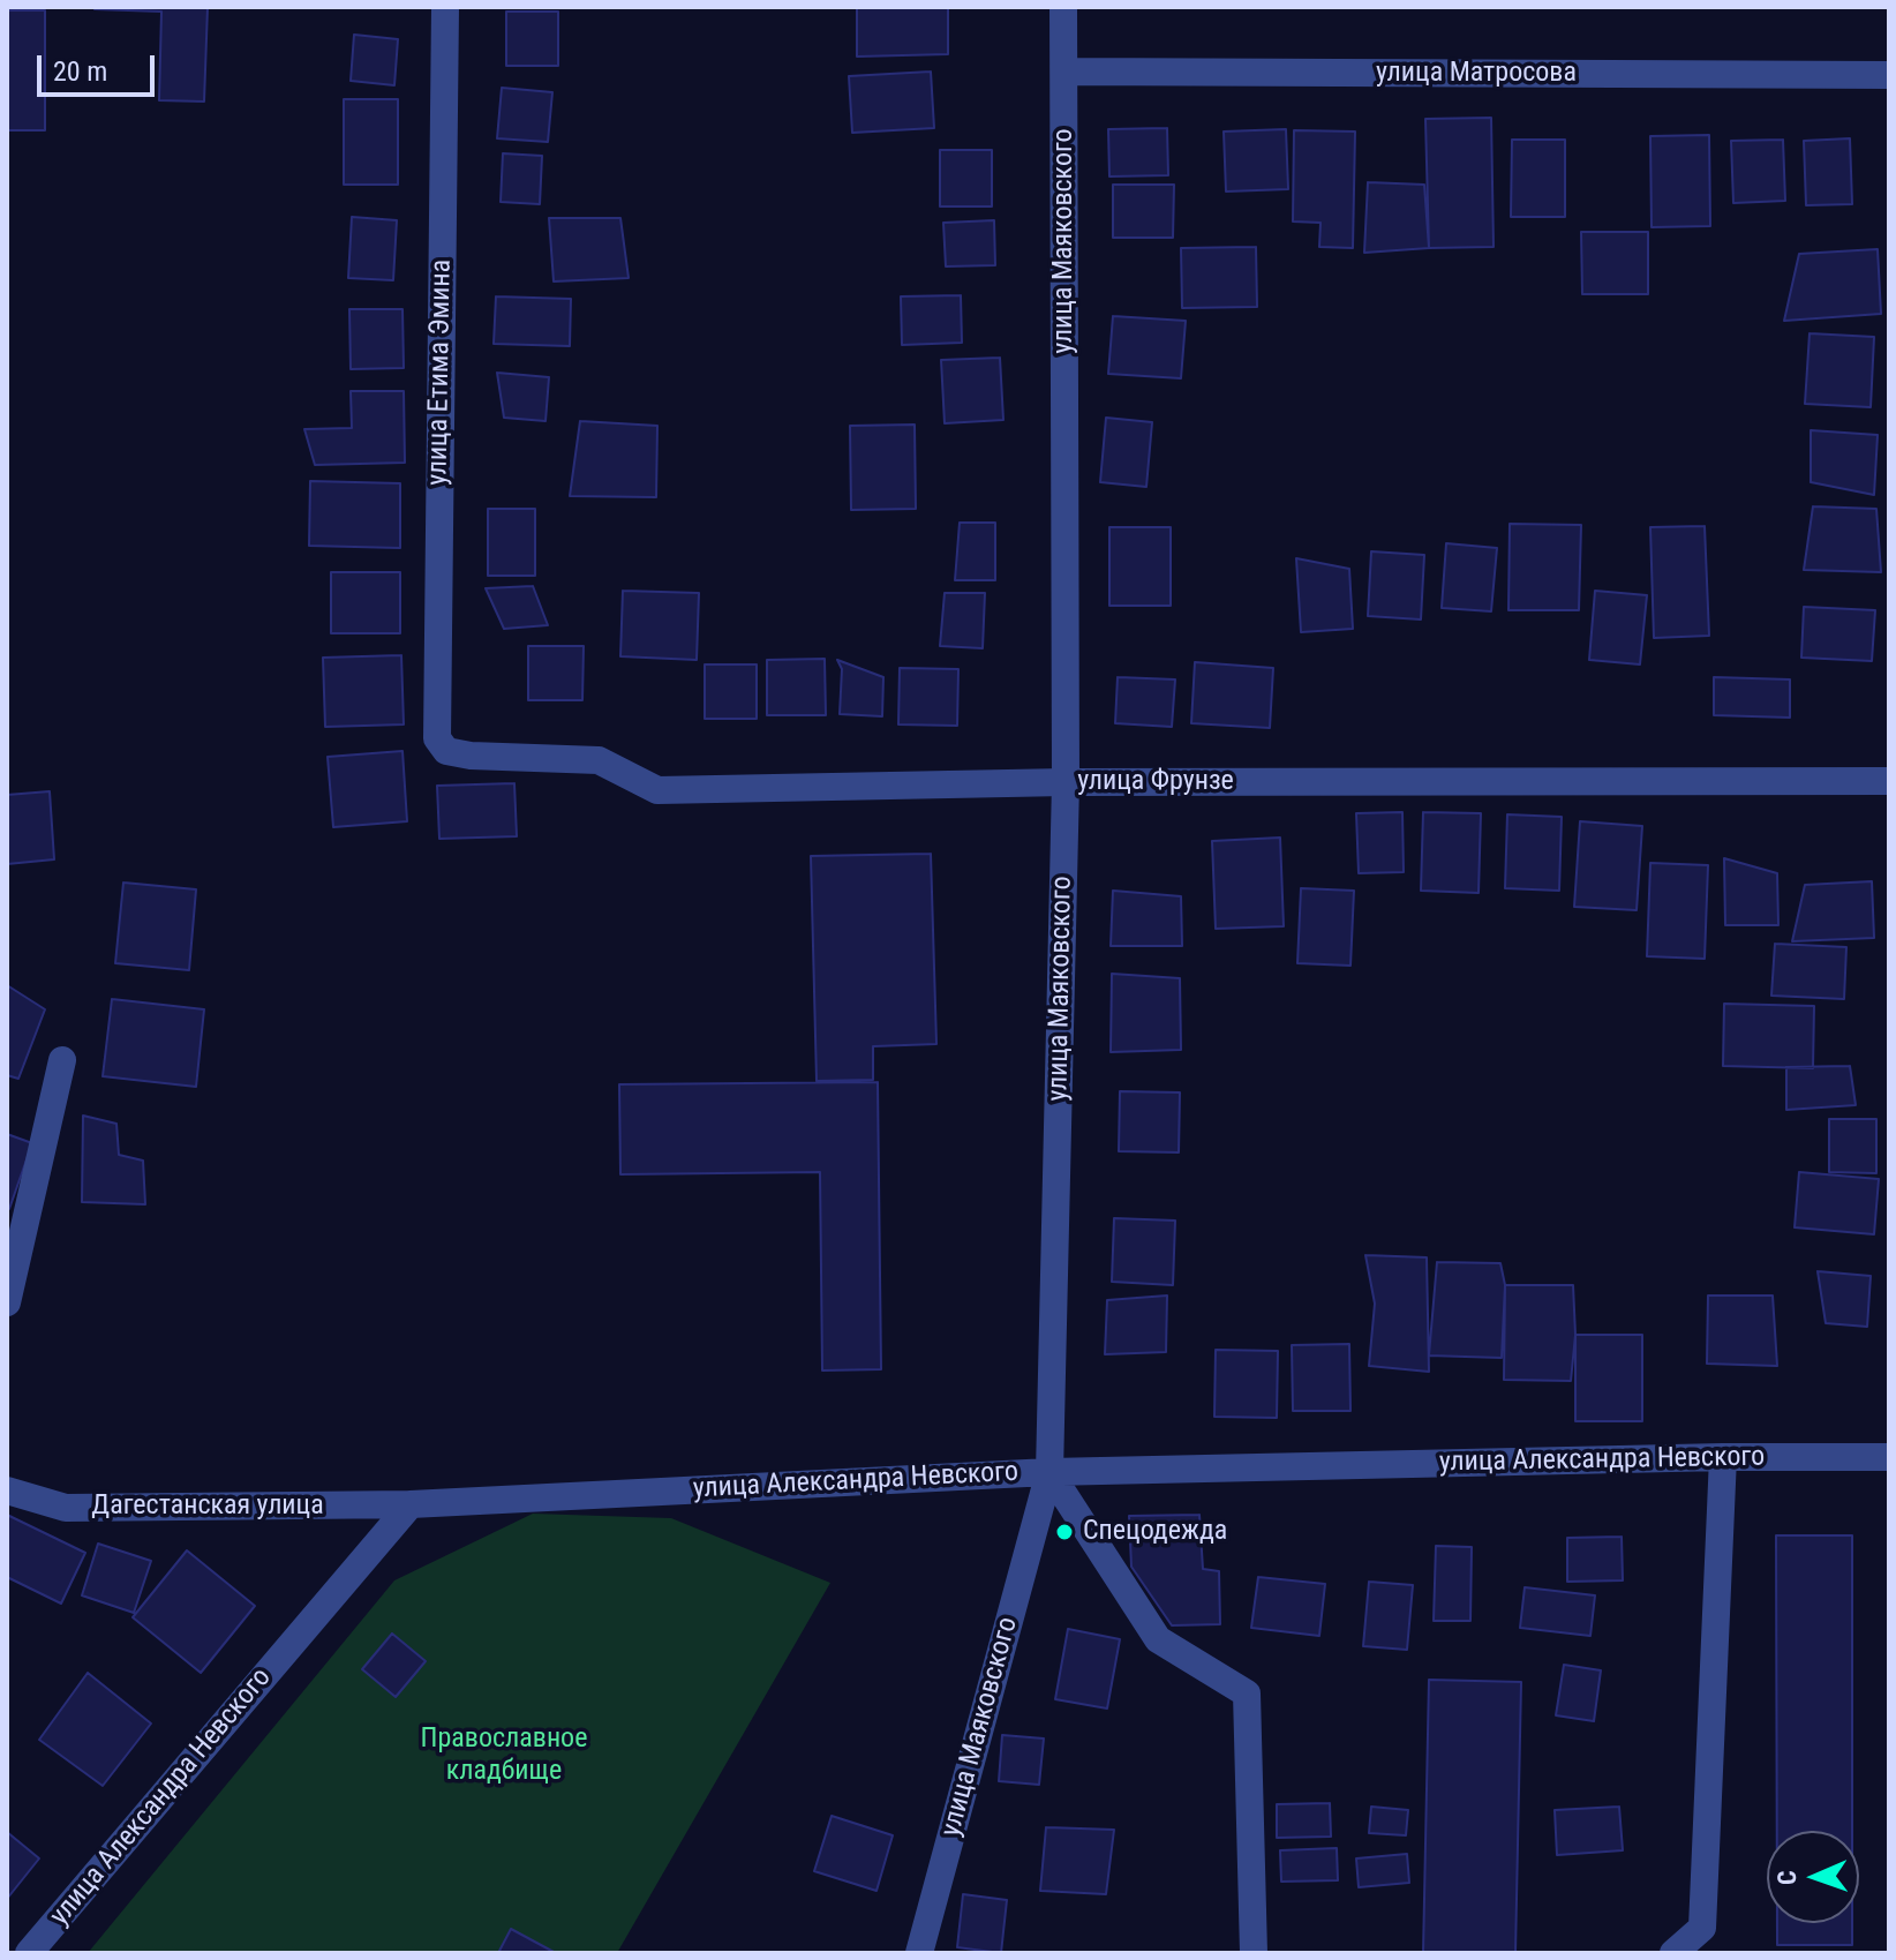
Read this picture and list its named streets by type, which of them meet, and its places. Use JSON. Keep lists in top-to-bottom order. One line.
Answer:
{"streets":{"street":["улица Матросова","улица Маяковского","улица Етима Эмина","улица Фрунзе","улица Александра Невского","Дагестанская улица"]},"crossings":[["улица Матросова","улица Маяковского"],["улица Маяковского","улица Фрунзе"],["улица Маяковского","улица Александра Невского"],["улица Етима Эмина","улица Фрунзе"],["улица Александра Невского","Дагестанская улица"]],"parks":["Православное кладбище"],"places":["Спецодежда"],"scale_bar":"20 m","north":"left"}
